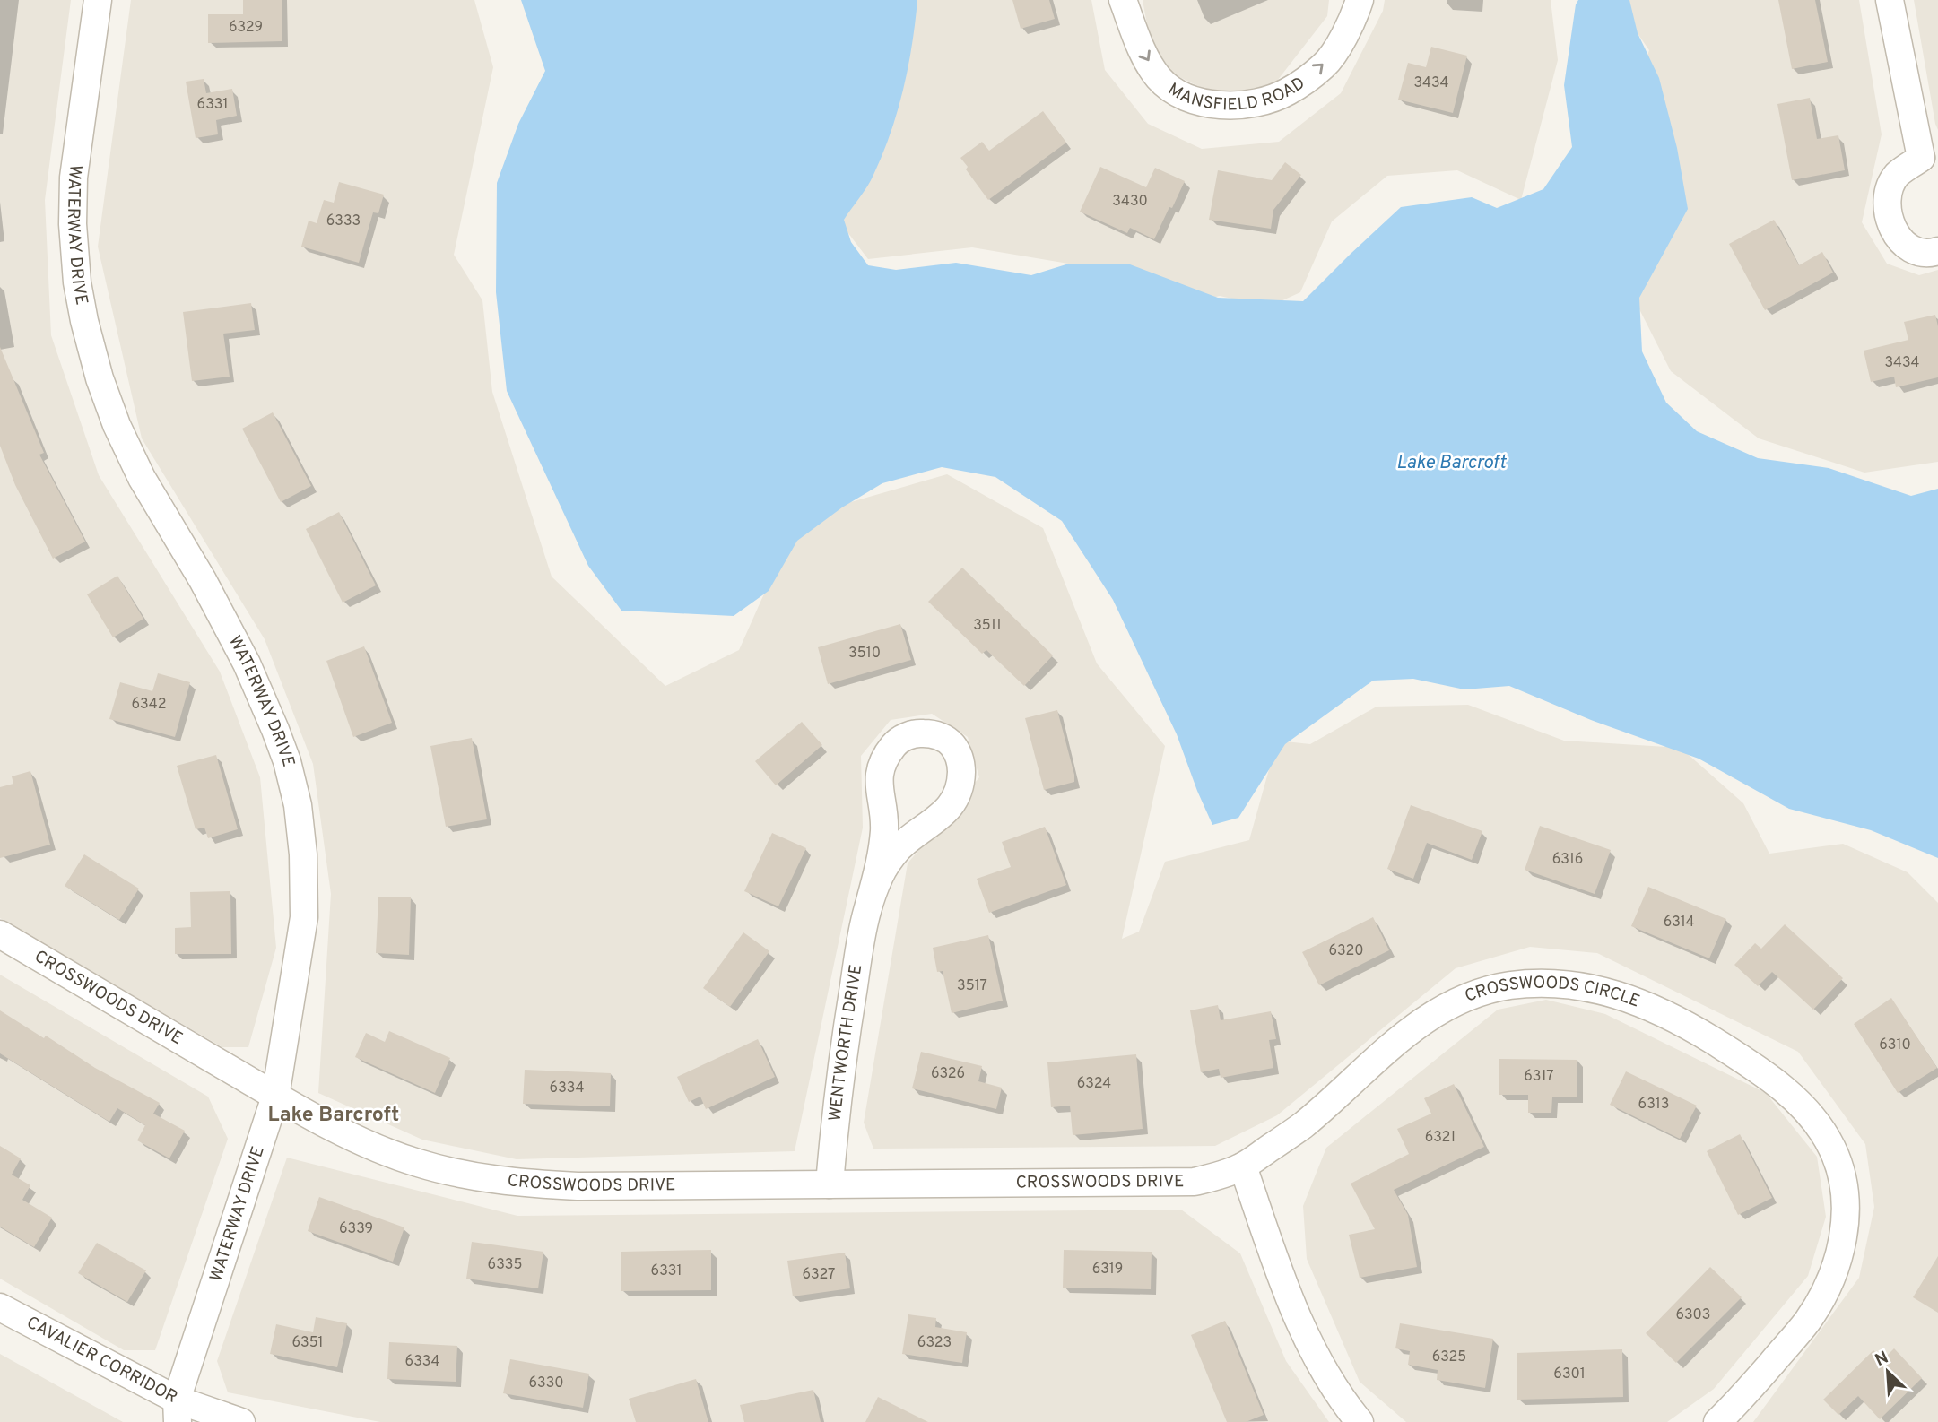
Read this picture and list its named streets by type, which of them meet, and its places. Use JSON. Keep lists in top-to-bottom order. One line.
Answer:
{"streets":{"street":["MANSFIELD ROAD","WATERWAY DRIVE","CROSSWOODS DRIVE","CROSSWOODS CIRCLE","WENTWORTH DRIVE","CAVALIER CORRIDOR"]},"crossings":[["WATERWAY DRIVE","CROSSWOODS DRIVE"],["WATERWAY DRIVE","CAVALIER CORRIDOR"],["CROSSWOODS DRIVE","CROSSWOODS CIRCLE"],["CROSSWOODS DRIVE","WENTWORTH DRIVE"]],"districts":["Lake Barcroft"],"water":["Lake Barcroft"],"house_numbers":["6329","3434","6331","3430","6333","3434","3511","3510","6342","6316","6314","6320","3517","6310","6326","6317","6324","6334","6313","6321","6339","6335","6319","6331","6327","6303","6351","6323","6325","6334","6301","6330"],"north":"top left"}
